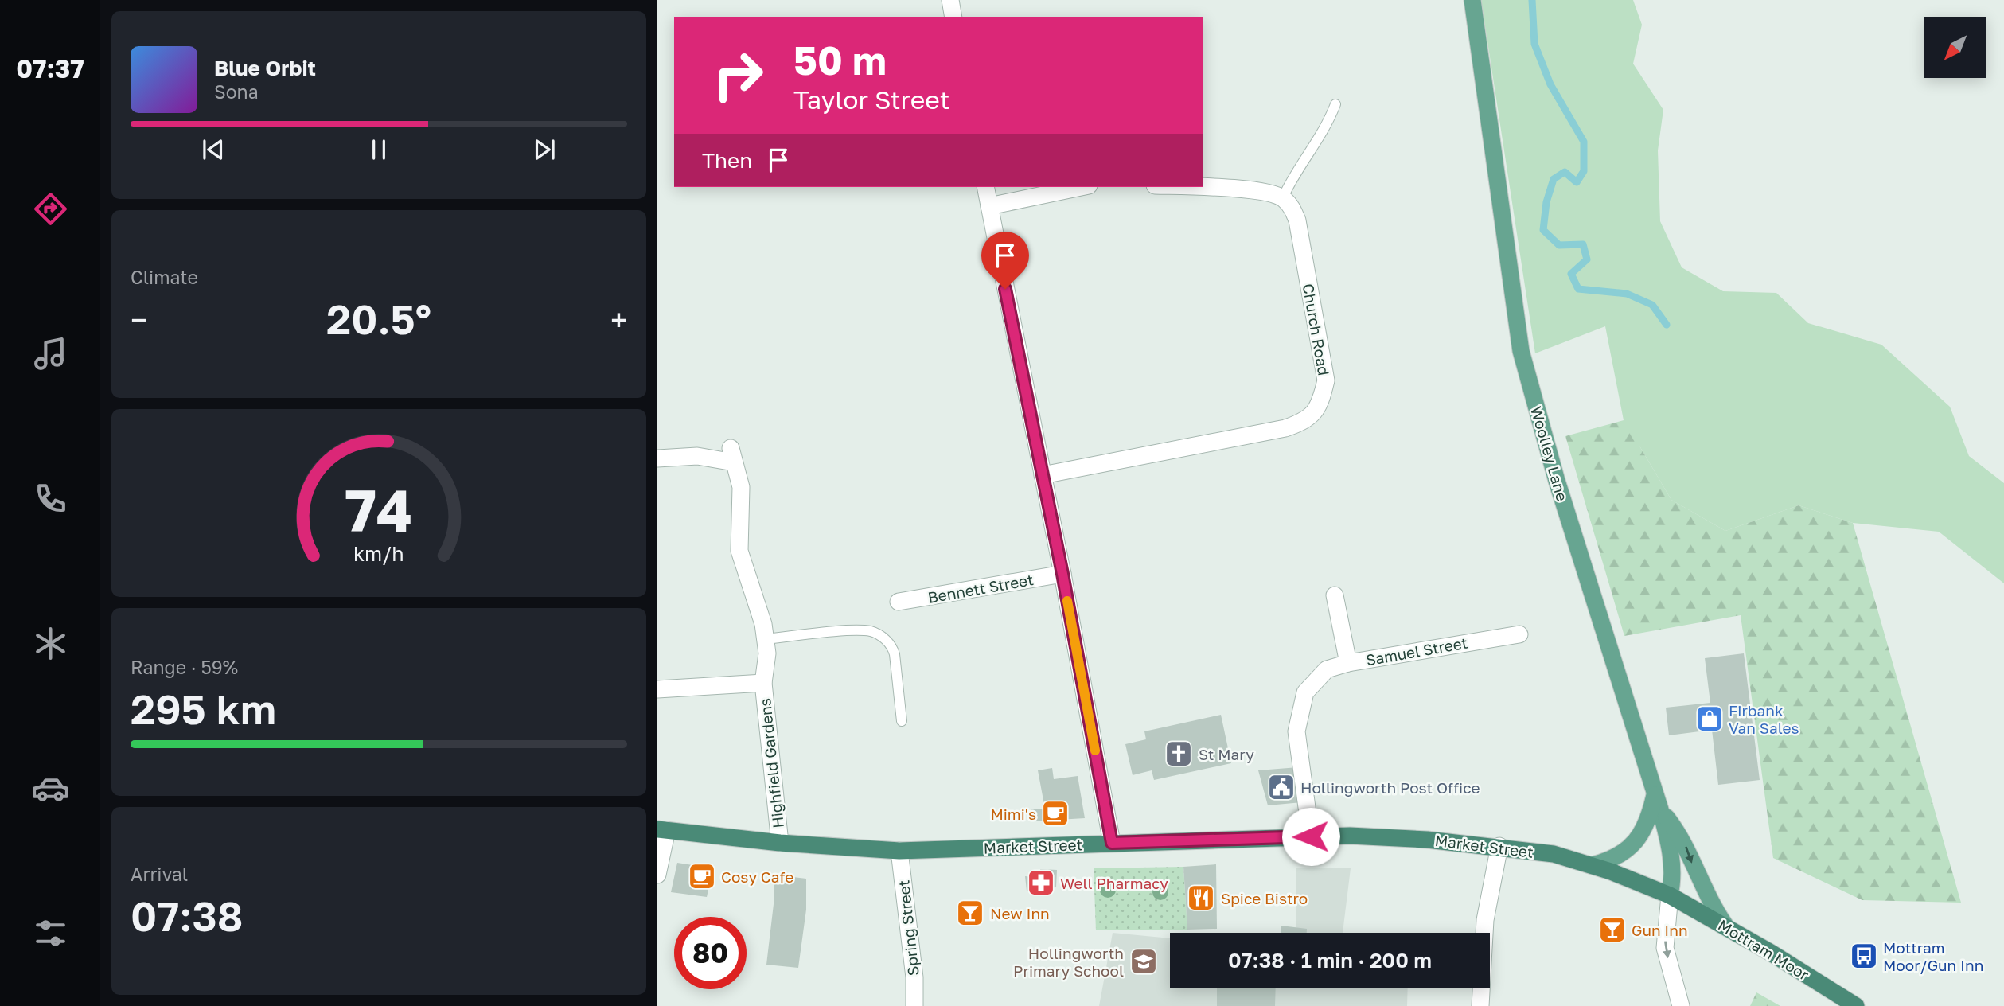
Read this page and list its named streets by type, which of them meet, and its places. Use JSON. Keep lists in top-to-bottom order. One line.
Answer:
{"streets":{"highway":["Market Street","Mottram Moor"],"main road":["Woolley Lane"],"street":["Church Road","Bennett Street","Samuel Street","Highfield Gardens","Spring Street"]},"crossings":[["Woolley Lane","Market Street"],["Woolley Lane","Mottram Moor"],["Highfield Gardens","Market Street"],["Market Street","Spring Street"],["Market Street","Mottram Moor"]],"places":{"shop":["Firbank Van Sales"],"church":["St Mary"],"public building":["Hollingworth Post Office"],"cafe":["Mimi's","Cosy Cafe"],"pharmacy":["Well Pharmacy"],"restaurant":["Spice Bistro"],"bar":["New Inn","Gun Inn"],"bus stop":["Mottram Moor/Gun Inn"],"school or university":["Hollingworth Primary School"]},"north":"bottom left","page":{"tabs":"07:37","turn":["50 m","Taylor Street"],"song":["Blue Orbit","Sona"],"then":"Then","tile":["Climate",["Range · 59%","295 km"],["Arrival","07:38"]],"heat":["−","20.5°","+"],"limit":"80","trip":"07:38 · 1 min · 200 m","gauge":["74","km/h"]}}
